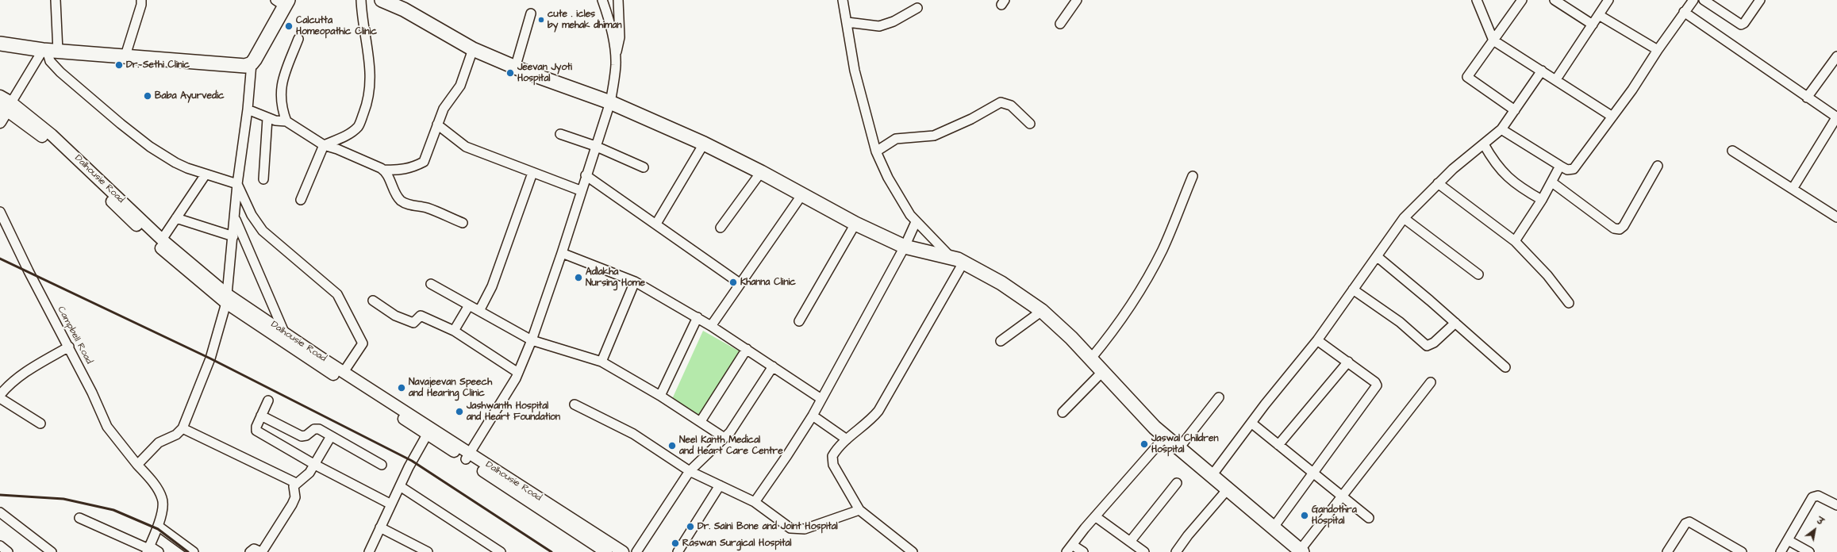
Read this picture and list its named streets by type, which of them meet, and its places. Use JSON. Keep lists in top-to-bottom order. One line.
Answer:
{"streets":{"street":["Dalhousie Road","Campbell Road"]},"places":["cute . icles by mehak dhiman","Calcutta Homeopathic Clinic","Dr. Sethi Clinic","Jeevan Jyoti Hospital","Baba Ayurvedic","Adlakha Nursing Home","Khanna Clinic","Navajeevan Speech and Hearing Clinic","Jashwanth Hospital and Heart Foundation","Jaswal Children Hospital","Neel Kanth Medical and Heart Care Centre","Gandothra Hospital","Dr. Saini Bone and Joint Hospital","Raswan Surgical Hospital"],"north":"top right"}
